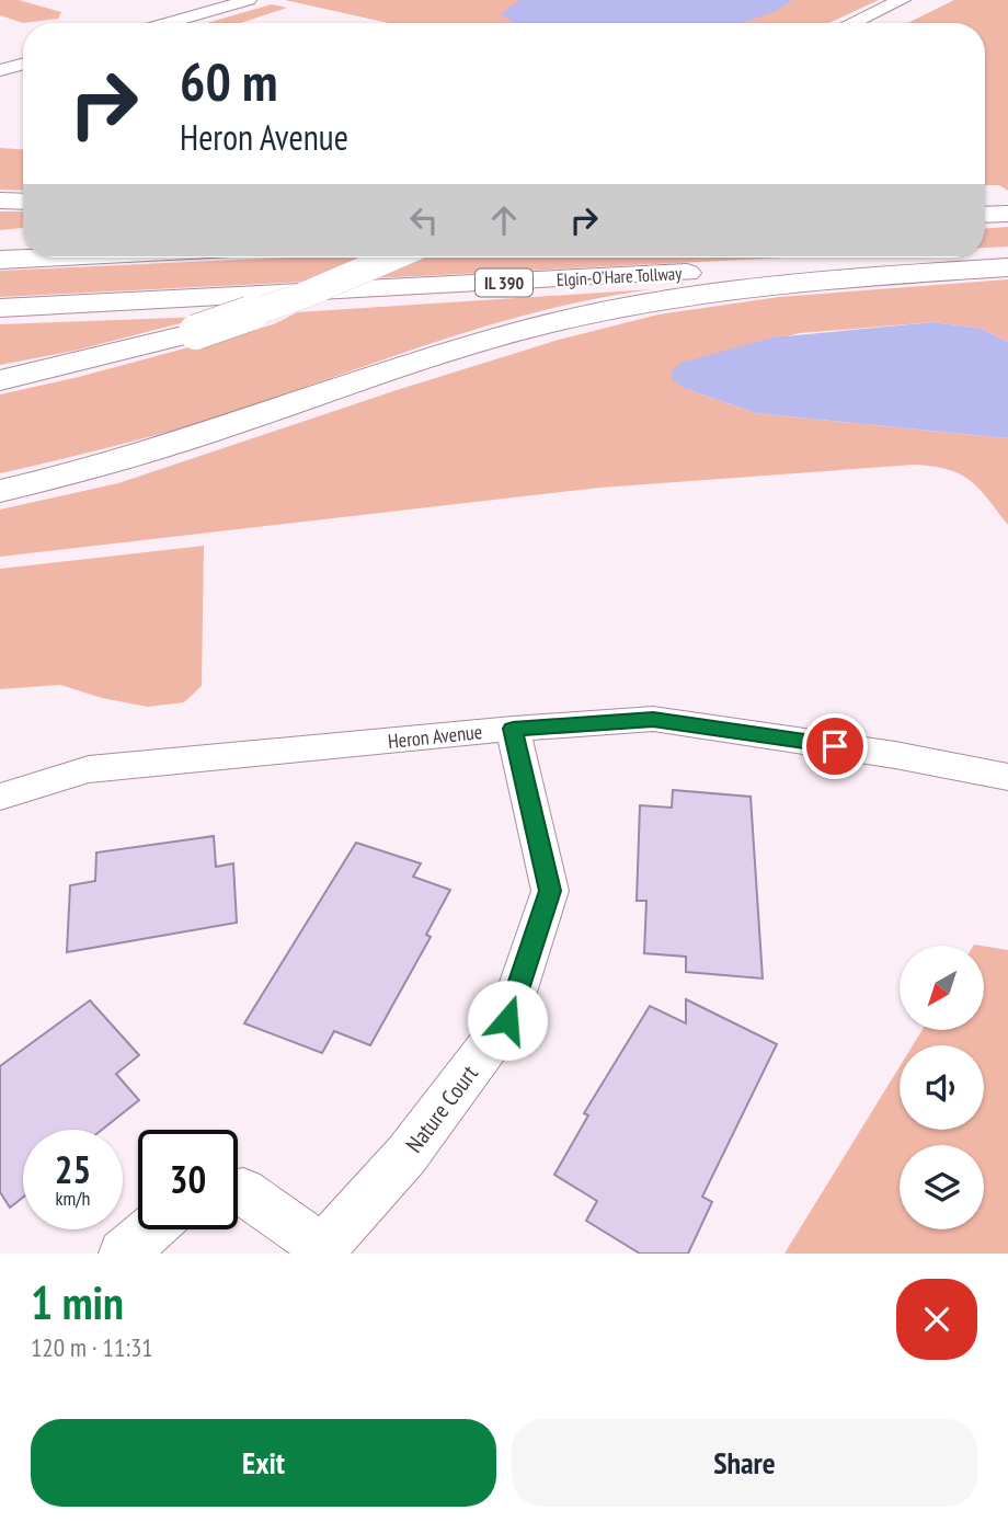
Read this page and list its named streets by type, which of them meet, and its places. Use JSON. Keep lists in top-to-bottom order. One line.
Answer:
{"streets":{"highway":["Elgin-O'Hare Tollway","IL 390"],"street":["Heron Avenue","Nature Court"]},"crossings":[["Heron Avenue","Nature Court"]],"north":"bottom left","page":{"turn":["60 m","Heron Avenue"],"speed":"25 km/h","limit":"30","heading":["1 min","120 m · 11:31"],"buttons":["Exit","Share"]}}
